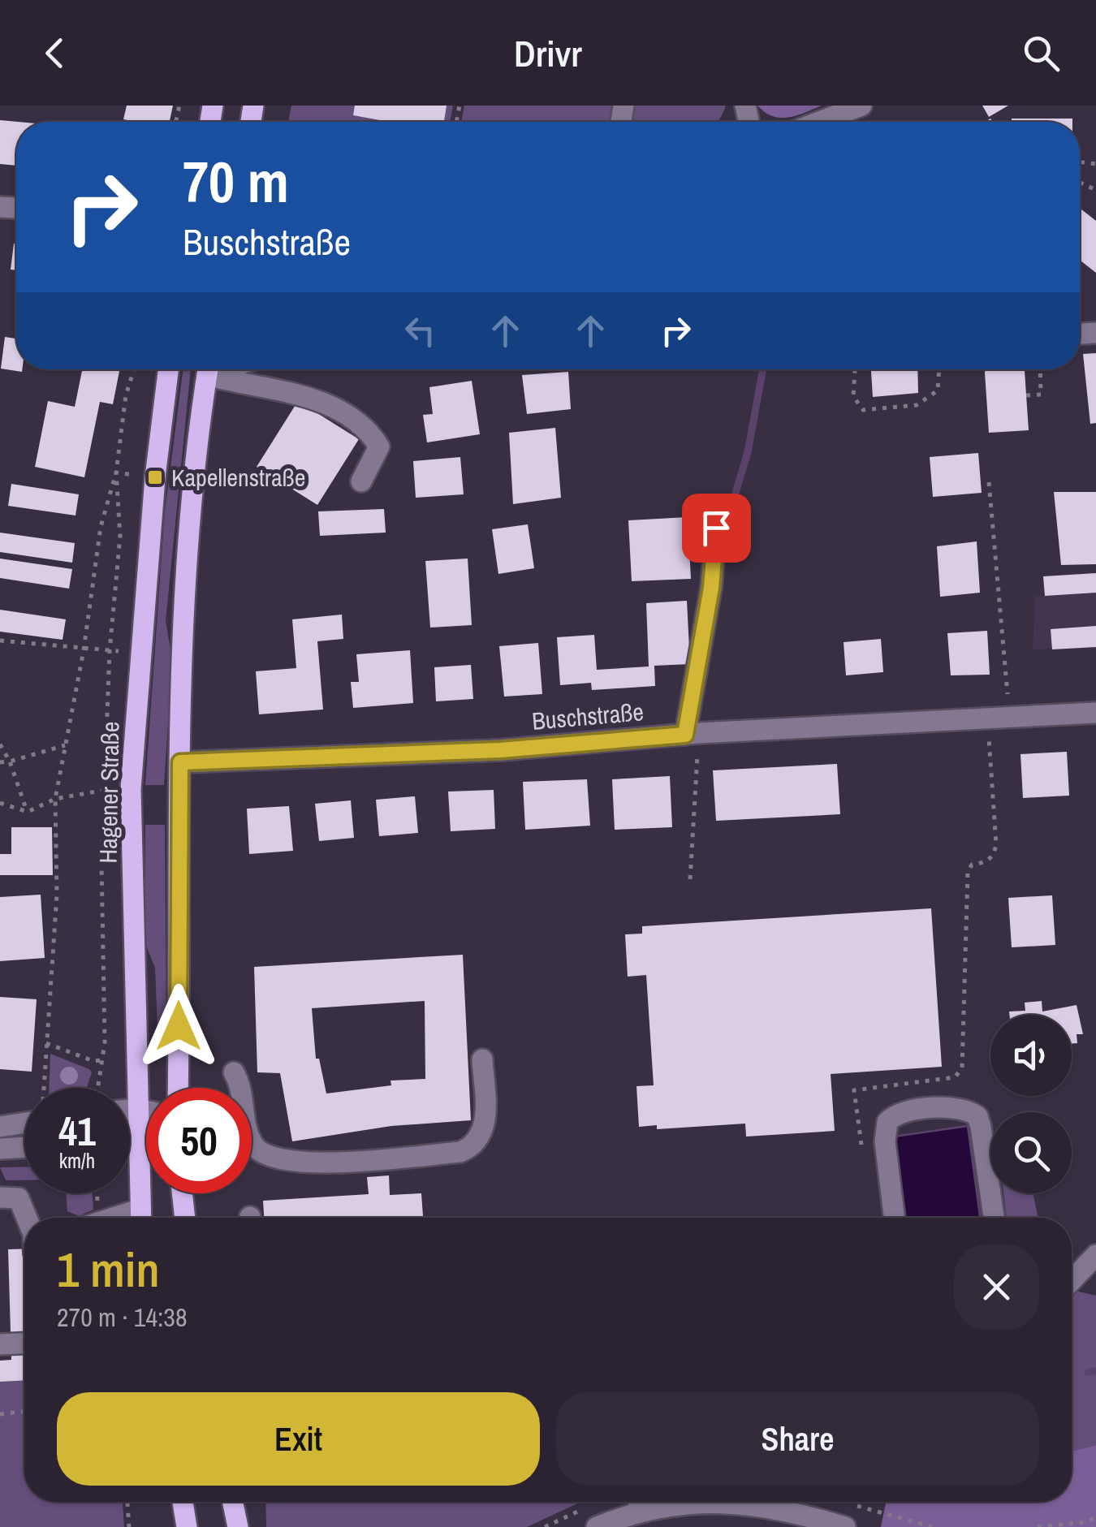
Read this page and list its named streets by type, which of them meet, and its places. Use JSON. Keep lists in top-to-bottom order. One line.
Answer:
{"streets":{"main road":["Hagener Straße"],"street":["Buschstraße"]},"places":{"transit":["Kapellenstraße"]},"page":{"header":"Drivr","turn":["70 m","Buschstraße"],"speed":"41 km/h","limit":"50","heading":["1 min","270 m · 14:38"],"buttons":["Exit","Share"]}}
